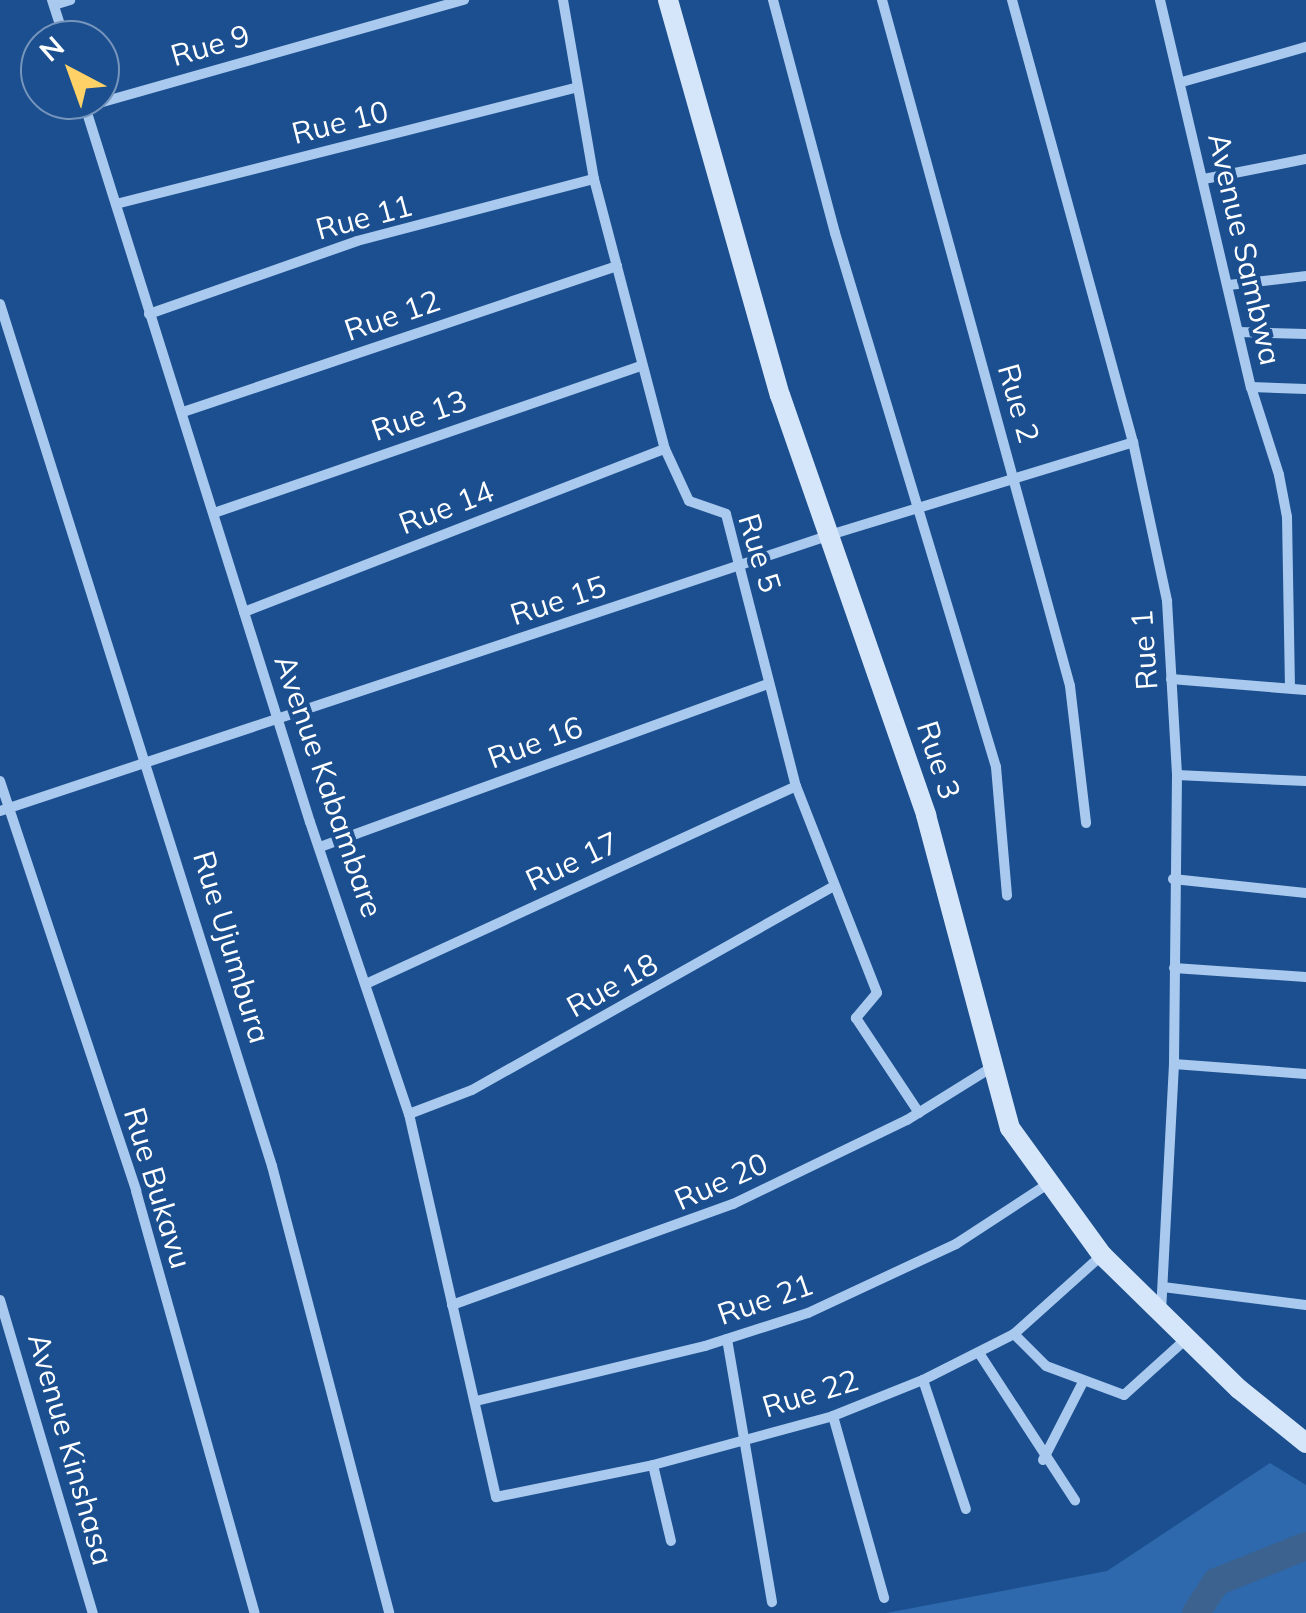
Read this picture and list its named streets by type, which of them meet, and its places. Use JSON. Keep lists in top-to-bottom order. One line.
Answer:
{"streets":{"street":["Rue 9","Rue 10","Rue 11","Avenue Sambwa","Rue 12","Rue 2","Rue 13","Rue 14","Rue 5","Rue 15","Rue 1","Rue 16","Rue 3","Avenue Kabambare","Rue 17","Rue Ujumbura","Rue 18","Rue 20","Rue Bukavu","Rue 21","Rue 22","Avenue Kinshasa"]},"crossings":[["Rue 10","Rue 5"],["Rue 10","Avenue Kabambare"],["Rue 11","Rue 5"],["Rue 11","Avenue Kabambare"],["Rue 12","Rue 5"],["Rue 12","Avenue Kabambare"],["Rue 2","Rue 15"],["Rue 13","Rue 5"],["Rue 13","Avenue Kabambare"],["Rue 14","Rue 5"],["Rue 14","Avenue Kabambare"],["Rue 5","Rue 15"],["Rue 5","Rue 16"],["Rue 5","Rue 17"],["Rue 5","Rue 18"],["Rue 5","Rue 20"],["Rue 15","Rue 1"],["Rue 15","Rue 3"],["Rue 15","Avenue Kabambare"],["Rue 15","Rue Ujumbura"],["Rue 15","Rue Bukavu"],["Rue 1","Rue 3"],["Rue 16","Avenue Kabambare"],["Rue 3","Rue 20"],["Rue 3","Rue 21"],["Rue 3","Rue 22"],["Avenue Kabambare","Rue 17"],["Avenue Kabambare","Rue 18"],["Avenue Kabambare","Rue 20"],["Avenue Kabambare","Rue 21"],["Avenue Kabambare","Rue 22"]],"north":"top left"}
